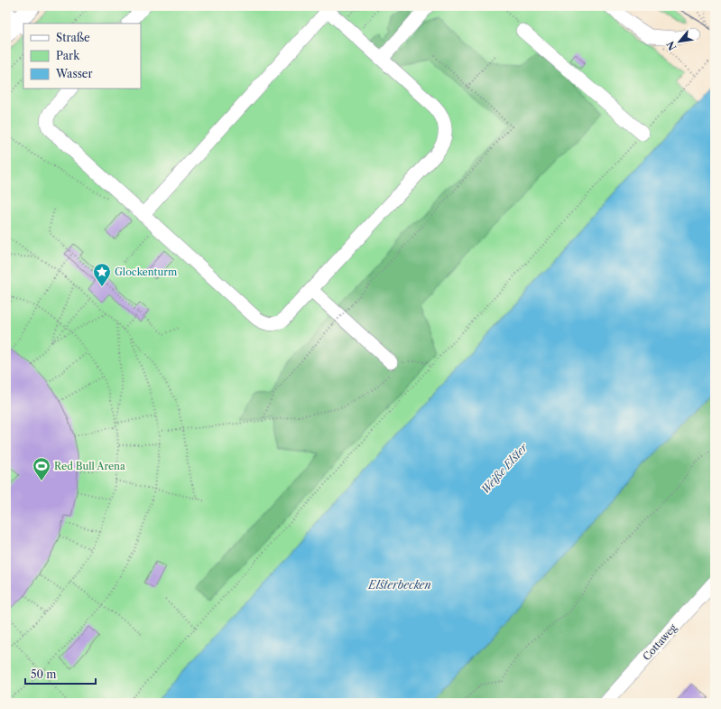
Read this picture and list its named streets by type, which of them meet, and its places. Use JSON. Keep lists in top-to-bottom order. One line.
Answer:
{"streets":{"street":["Cottaweg"]},"water":["Weiße Elster","Elsterbecken"],"places":{"place":["Glockenturm"],"sports":["Red Bull Arena"]},"legend":["Straße","Park","Wasser"],"scale_bar":"50 m","north":"bottom left"}
